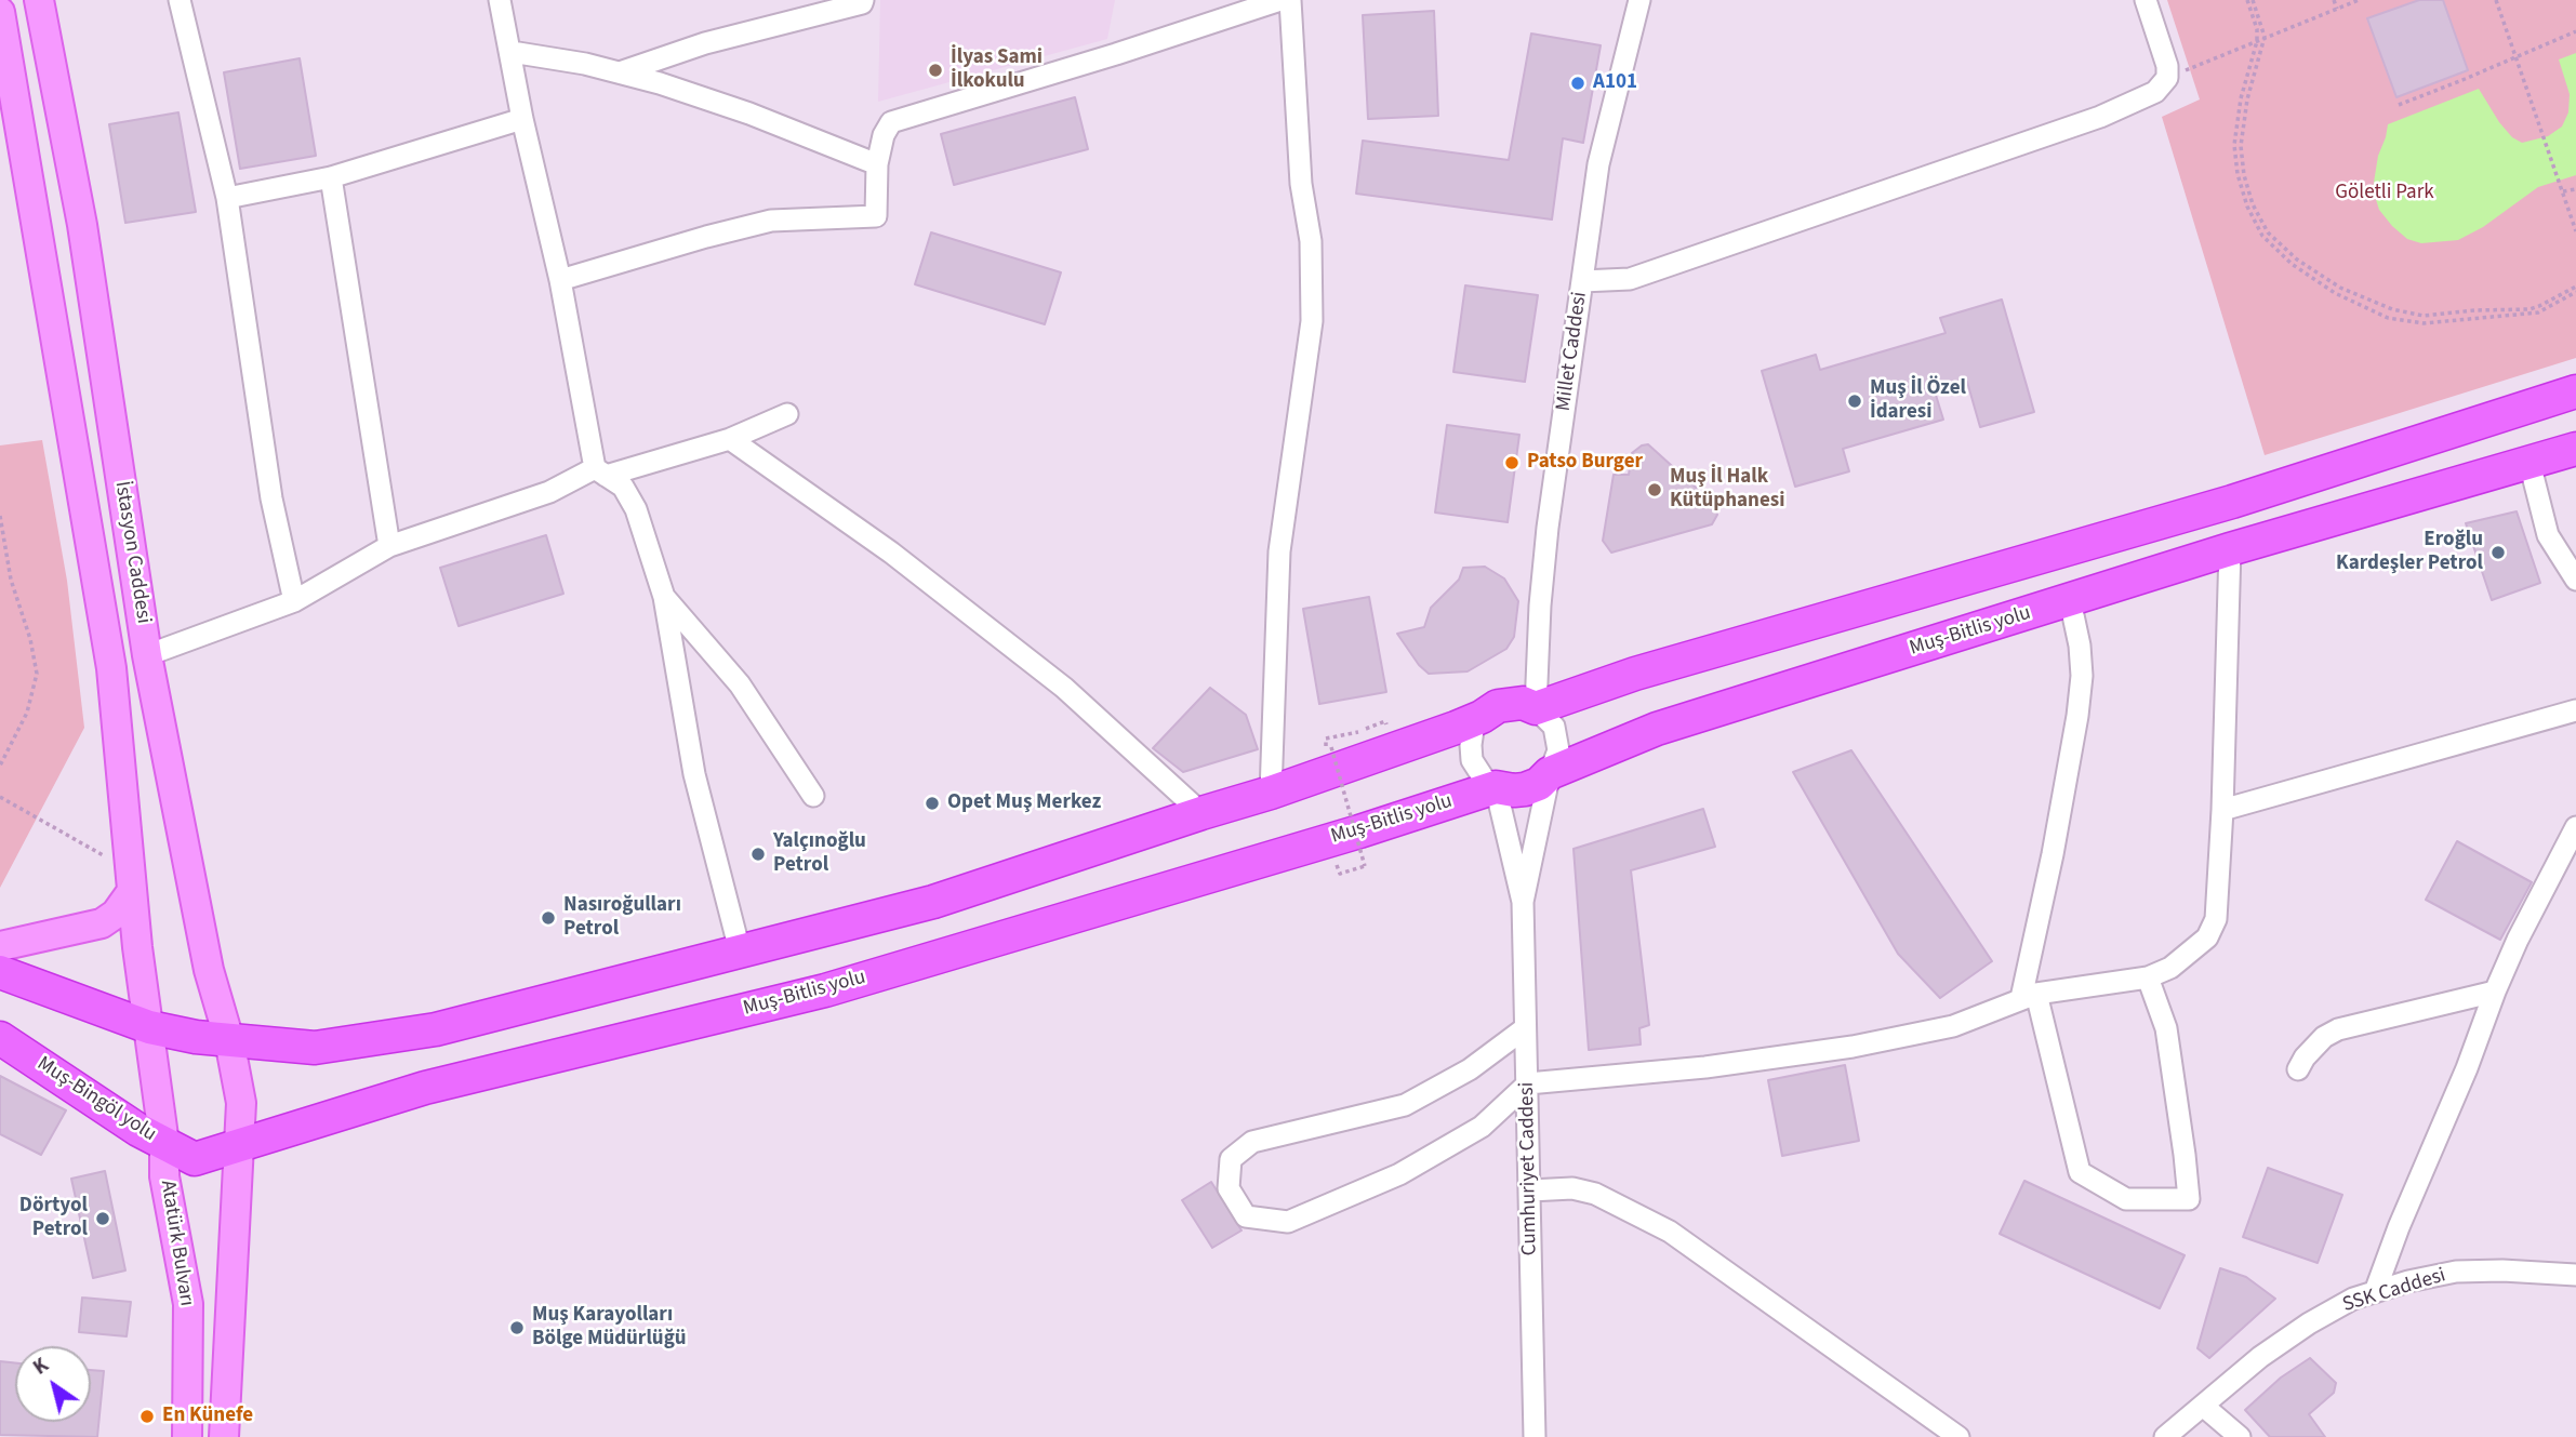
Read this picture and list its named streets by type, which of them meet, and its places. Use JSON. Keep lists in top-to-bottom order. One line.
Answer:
{"streets":{"highway":["Muş-Bitlis yolu","Muş-Bingöl yolu"],"main road":["İstasyon Caddesi","Atatürk Bulvarı"],"street":["Millet Caddesi","Cumhuriyet Caddesi","SSK Caddesi"]},"crossings":[["Millet Caddesi","Muş-Bitlis yolu"],["Millet Caddesi","Cumhuriyet Caddesi"],["İstasyon Caddesi","Muş-Bitlis yolu"],["İstasyon Caddesi","Atatürk Bulvarı"],["Muş-Bitlis yolu","Muş-Bingöl yolu"],["Muş-Bitlis yolu","Cumhuriyet Caddesi"],["Muş-Bingöl yolu","Atatürk Bulvarı"]],"parks":["Göletli Park"],"places":["İlyas Sami İlkokulu","A101","Muş İl Özel İdaresi","Patso Burger","Muş İl Halk Kütüphanesi","Eroğlu Kardeşler Petrol","Opet Muş Merkez","Yalçınoğlu Petrol","Nasıroğulları Petrol","Dörtyol Petrol","Muş Karayolları Bölge Müdürlüğü","En Künefe"],"north":"top left"}
